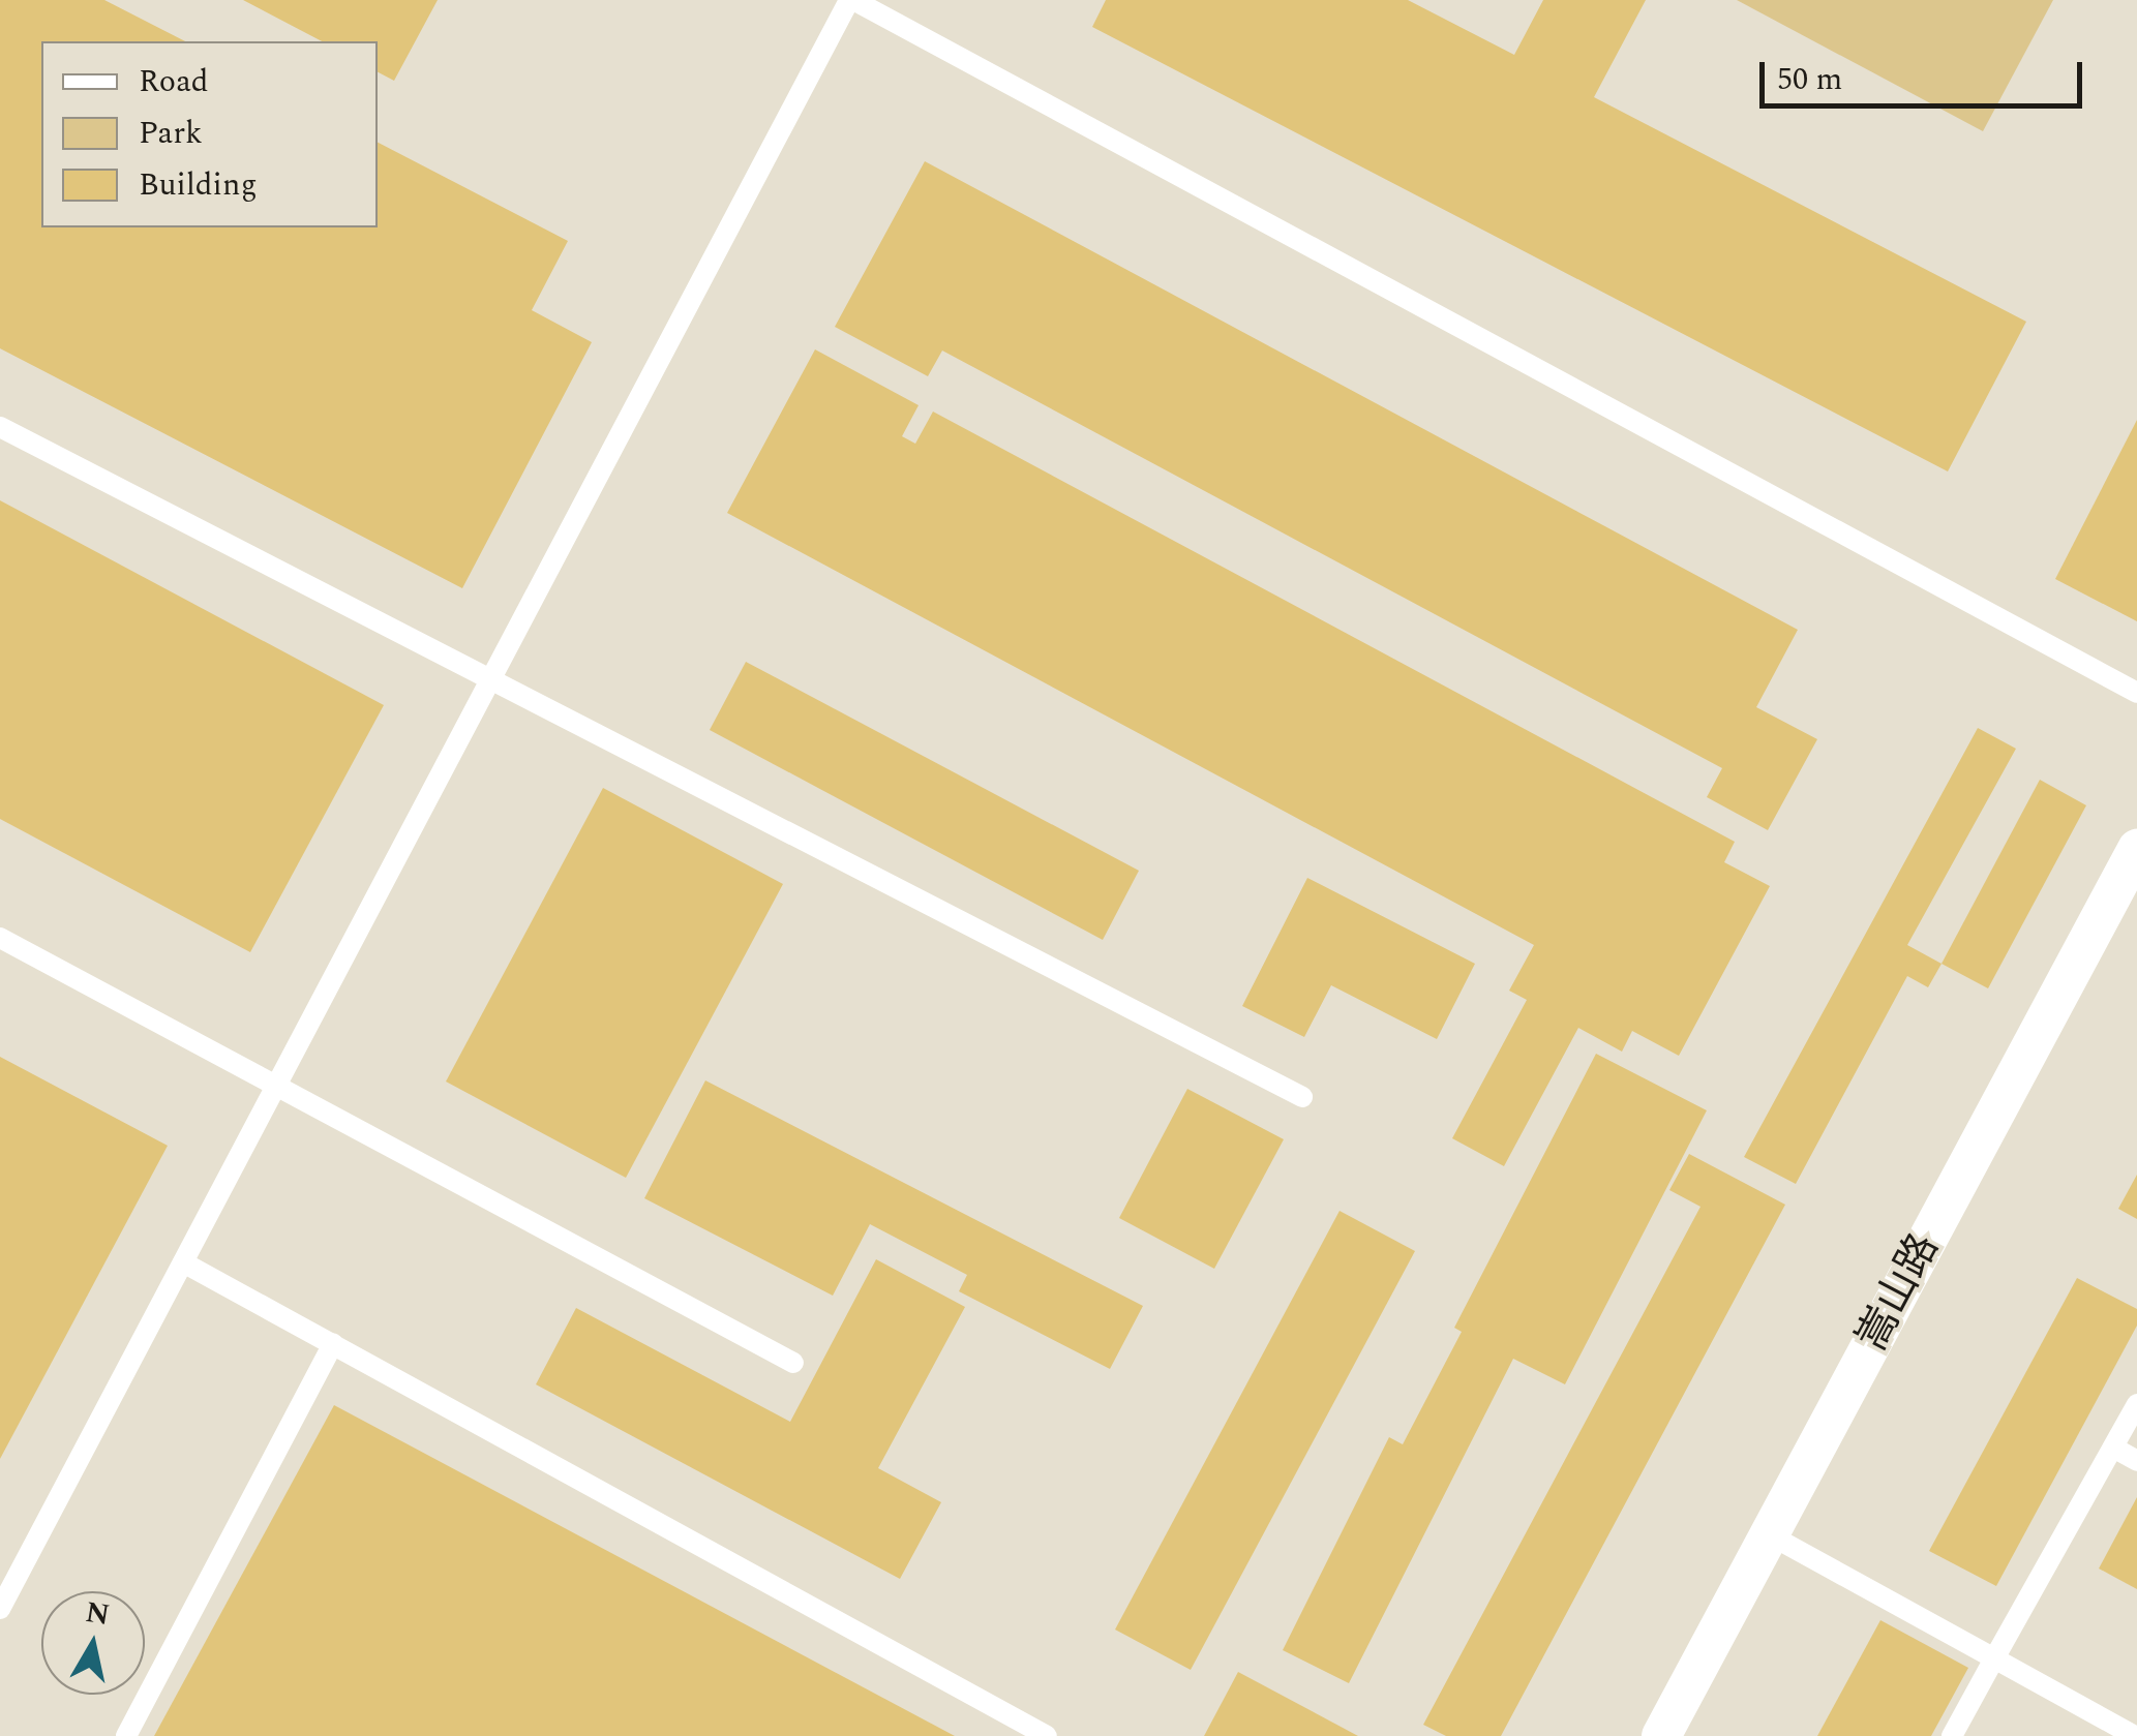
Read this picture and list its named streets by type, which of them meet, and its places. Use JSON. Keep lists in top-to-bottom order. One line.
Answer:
{"streets":{"street":["嵩山路"]},"legend":["Road","Park","Building"],"scale_bar":"50 m","north":"top"}
